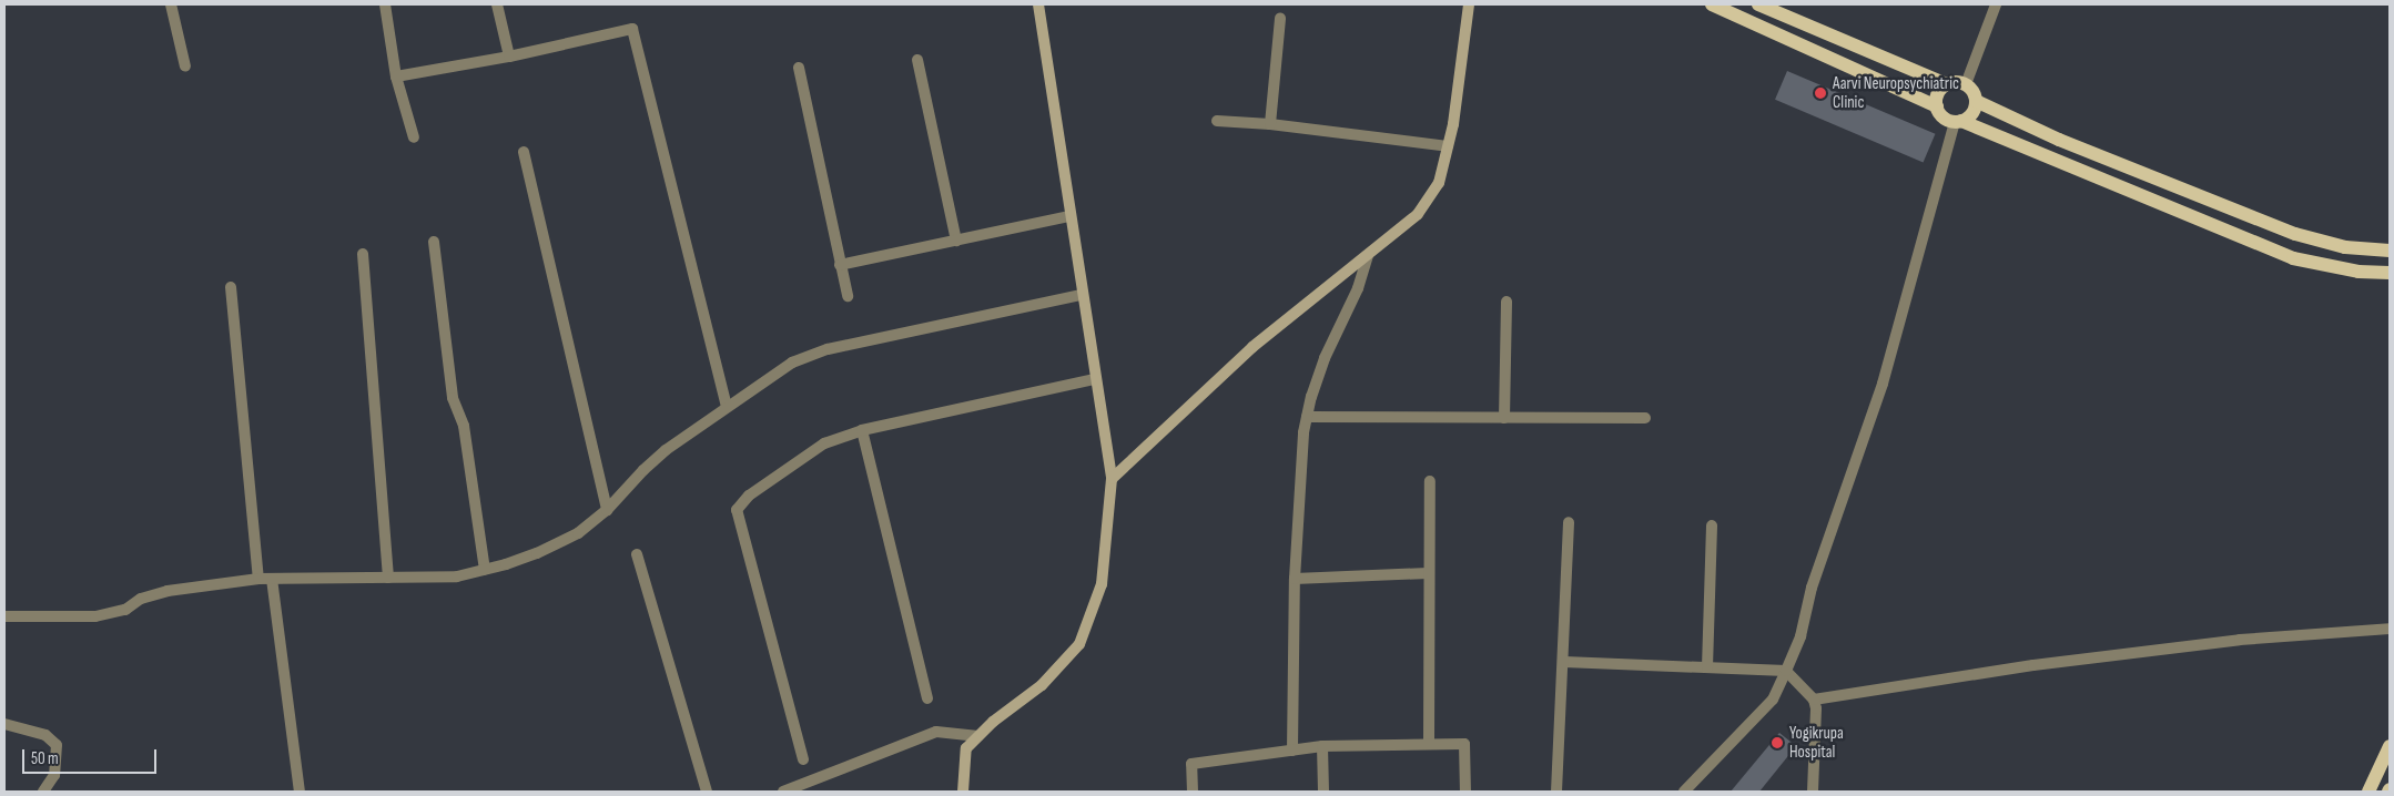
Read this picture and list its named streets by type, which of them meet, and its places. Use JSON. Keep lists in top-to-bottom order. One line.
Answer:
{"places":["Aarvi Neuropsychiatric Clinic","Yogikrupa Hospital"],"scale_bar":"50 m"}
